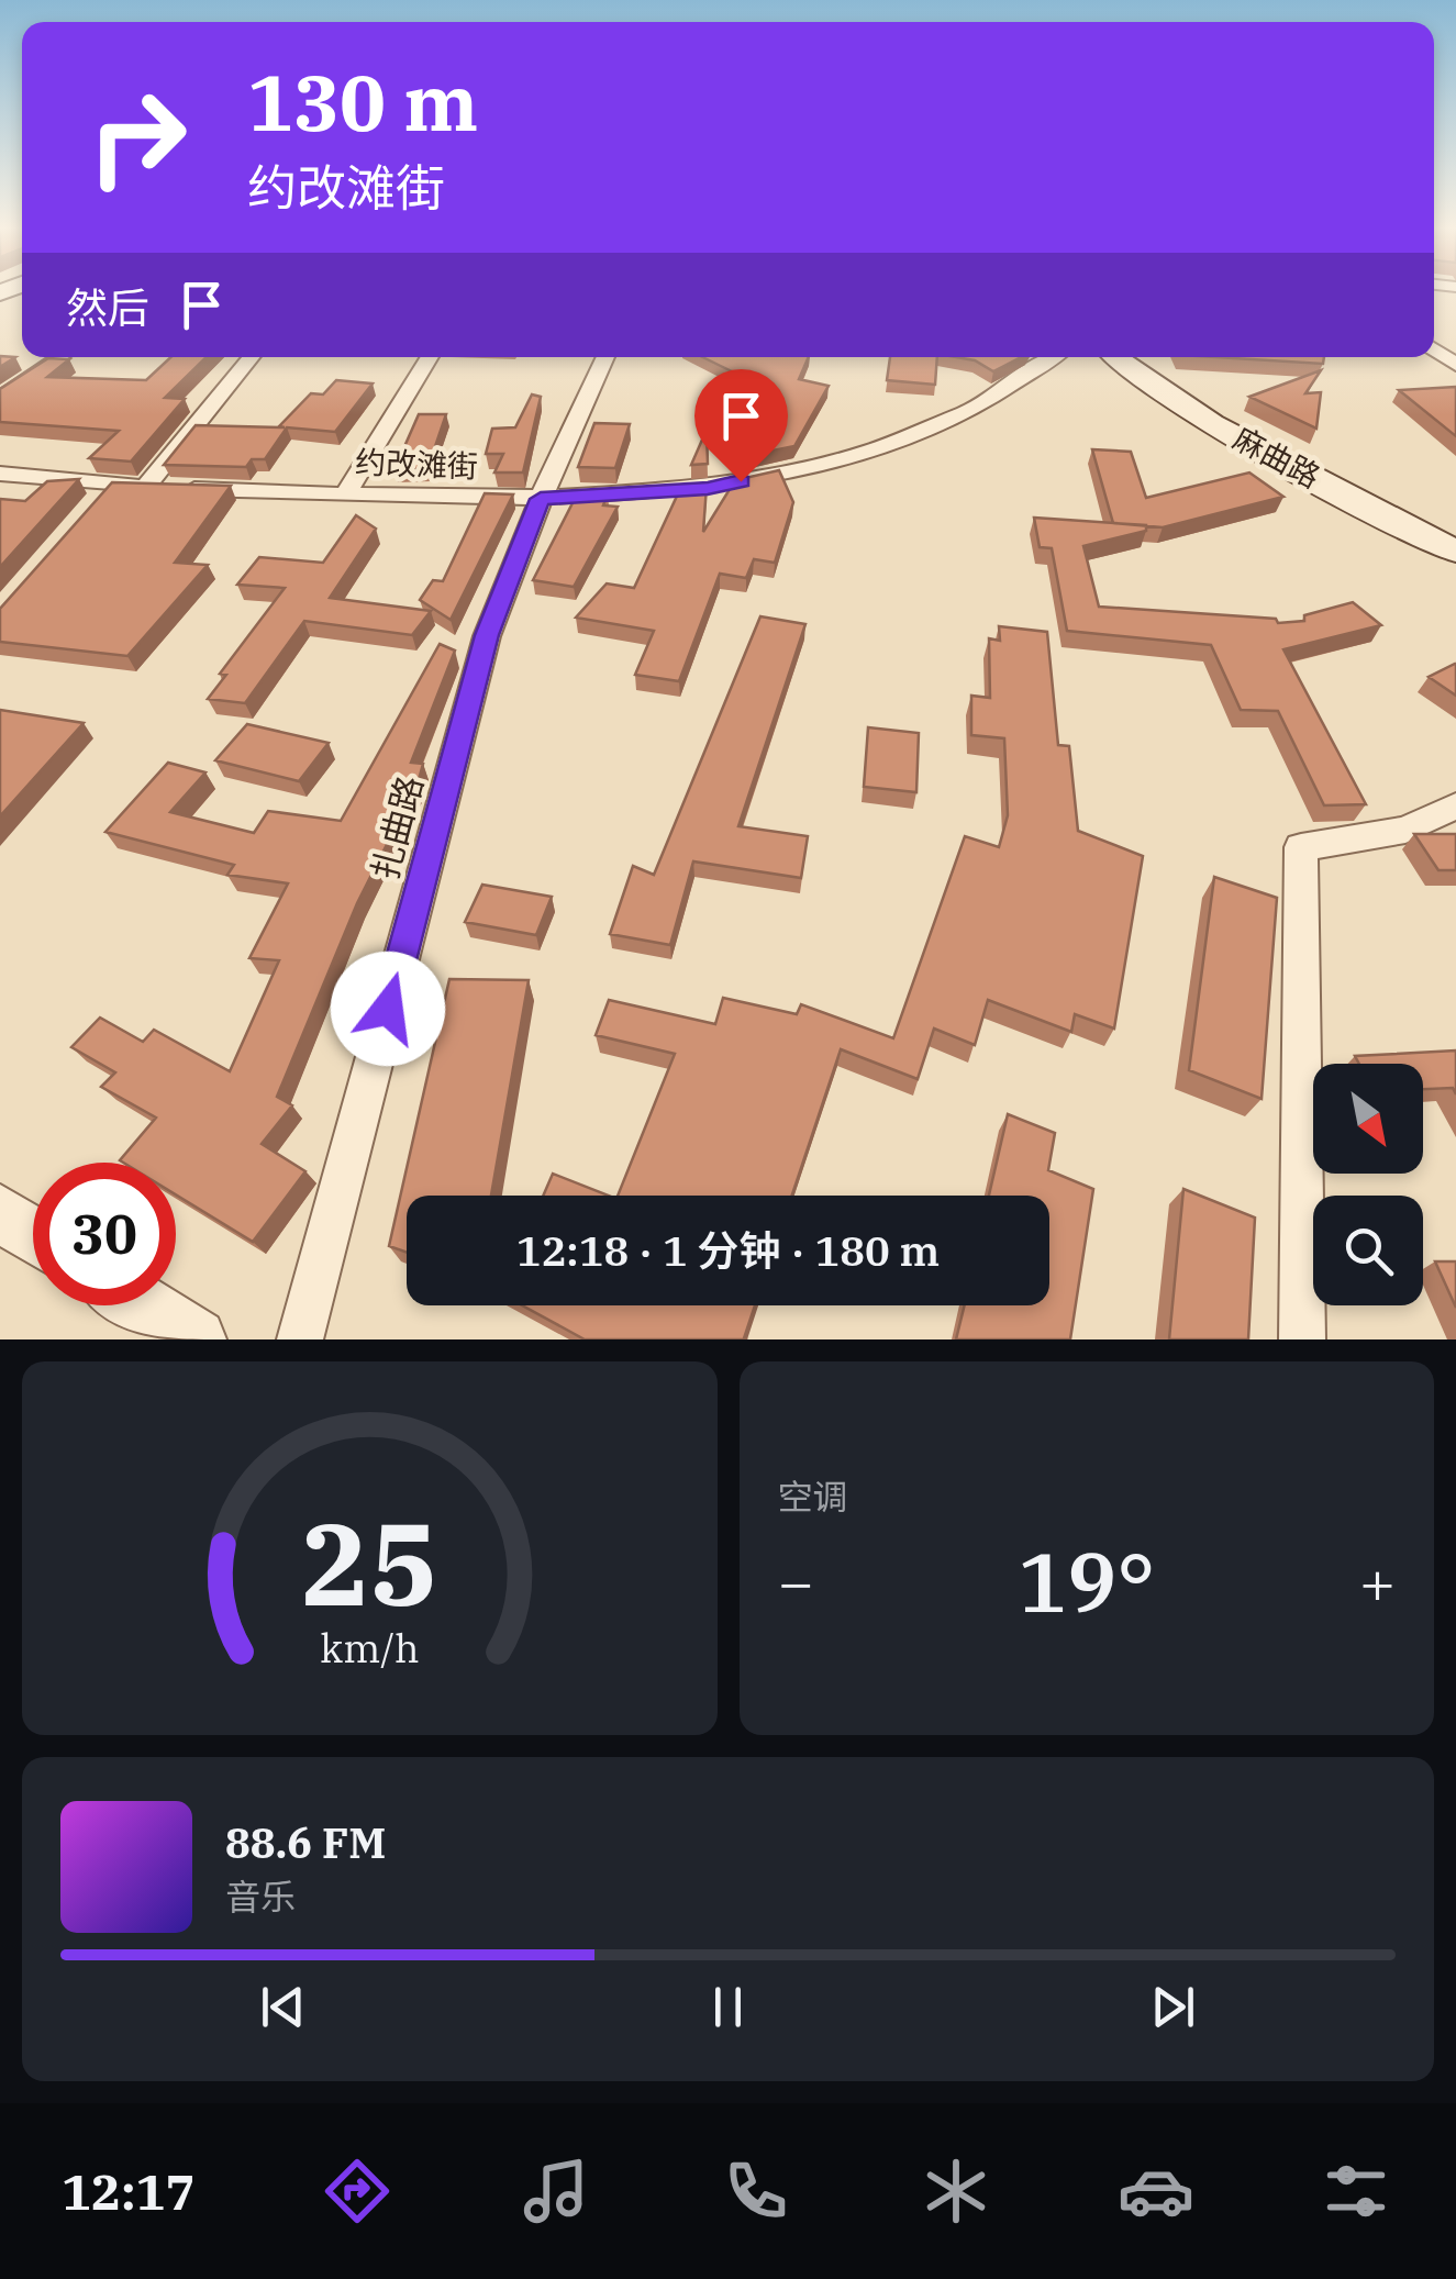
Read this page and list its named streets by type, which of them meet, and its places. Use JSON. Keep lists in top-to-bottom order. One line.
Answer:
{"streets":{"main road":["麻曲路"],"street":["约改滩街","扎曲路"]},"crossings":[["约改滩街","扎曲路"]],"north":"bottom right","page":{"turn":["130 m","约改滩街"],"then":"然后","limit":"30","trip":"12:18 · 1 分钟 · 180 m","tile":"空调","heat":["−","19°","+"],"song":["88.6 FM","音乐"],"tabs":"12:17","gauge":["25","km/h"]}}
